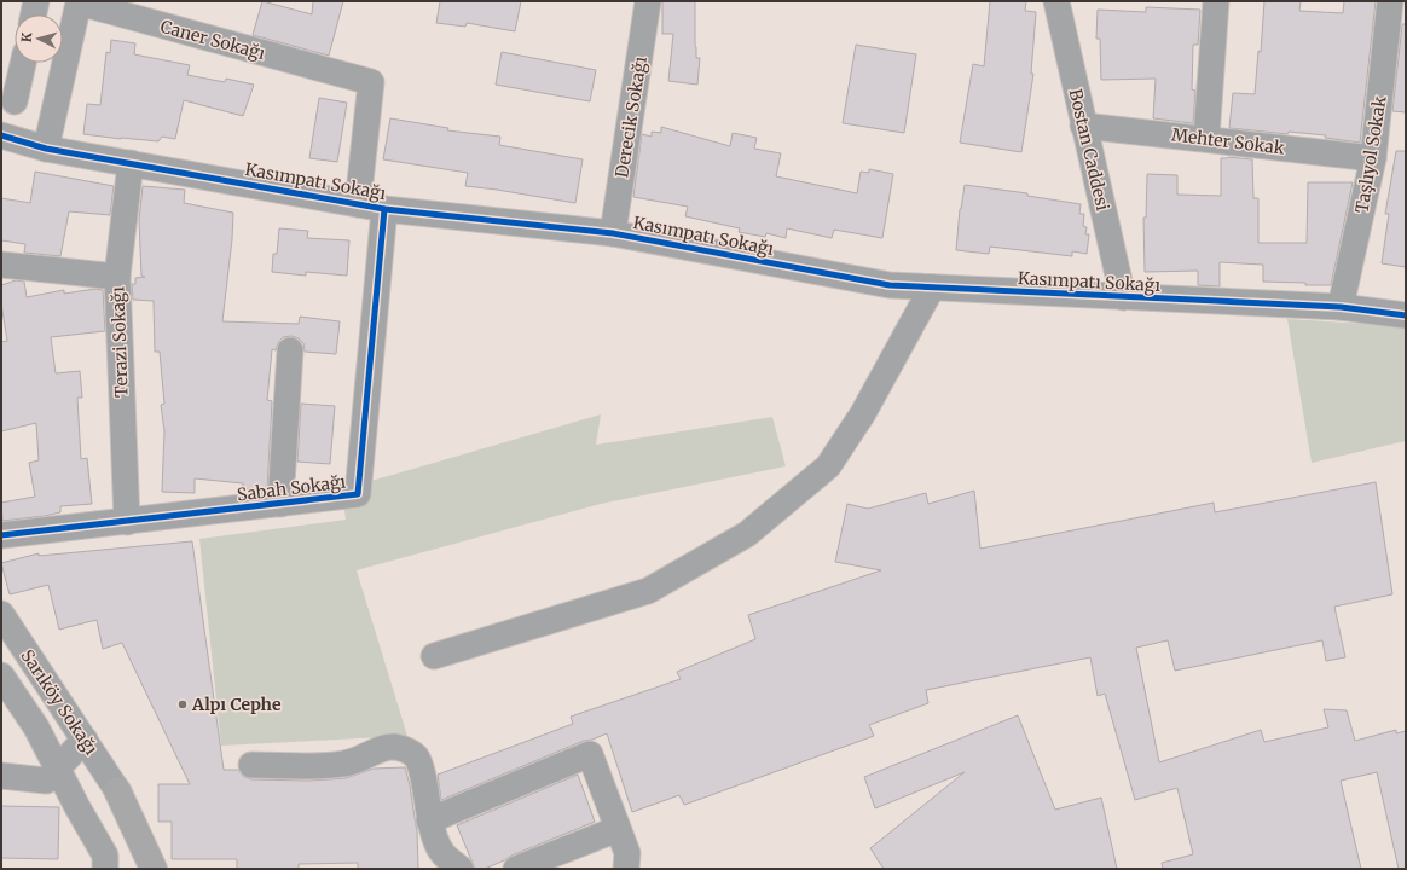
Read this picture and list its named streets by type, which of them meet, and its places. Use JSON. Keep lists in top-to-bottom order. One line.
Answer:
{"streets":{"street":["Caner Sokağı","Derecik Sokağı","Mehter Sokak","Bostan Caddesi","Taşlıyol Sokak","Kasımpatı Sokağı","Terazi Sokağı","Sabah Sokağı","Sarıköy Sokağı"]},"crossings":[["Caner Sokağı","Kasımpatı Sokağı"],["Derecik Sokağı","Kasımpatı Sokağı"],["Mehter Sokak","Bostan Caddesi"],["Mehter Sokak","Taşlıyol Sokak"],["Bostan Caddesi","Kasımpatı Sokağı"],["Taşlıyol Sokak","Kasımpatı Sokağı"],["Kasımpatı Sokağı","Terazi Sokağı"],["Kasımpatı Sokağı","Sabah Sokağı"],["Terazi Sokağı","Sabah Sokağı"]],"places":["Alpı Cephe"],"north":"left"}
